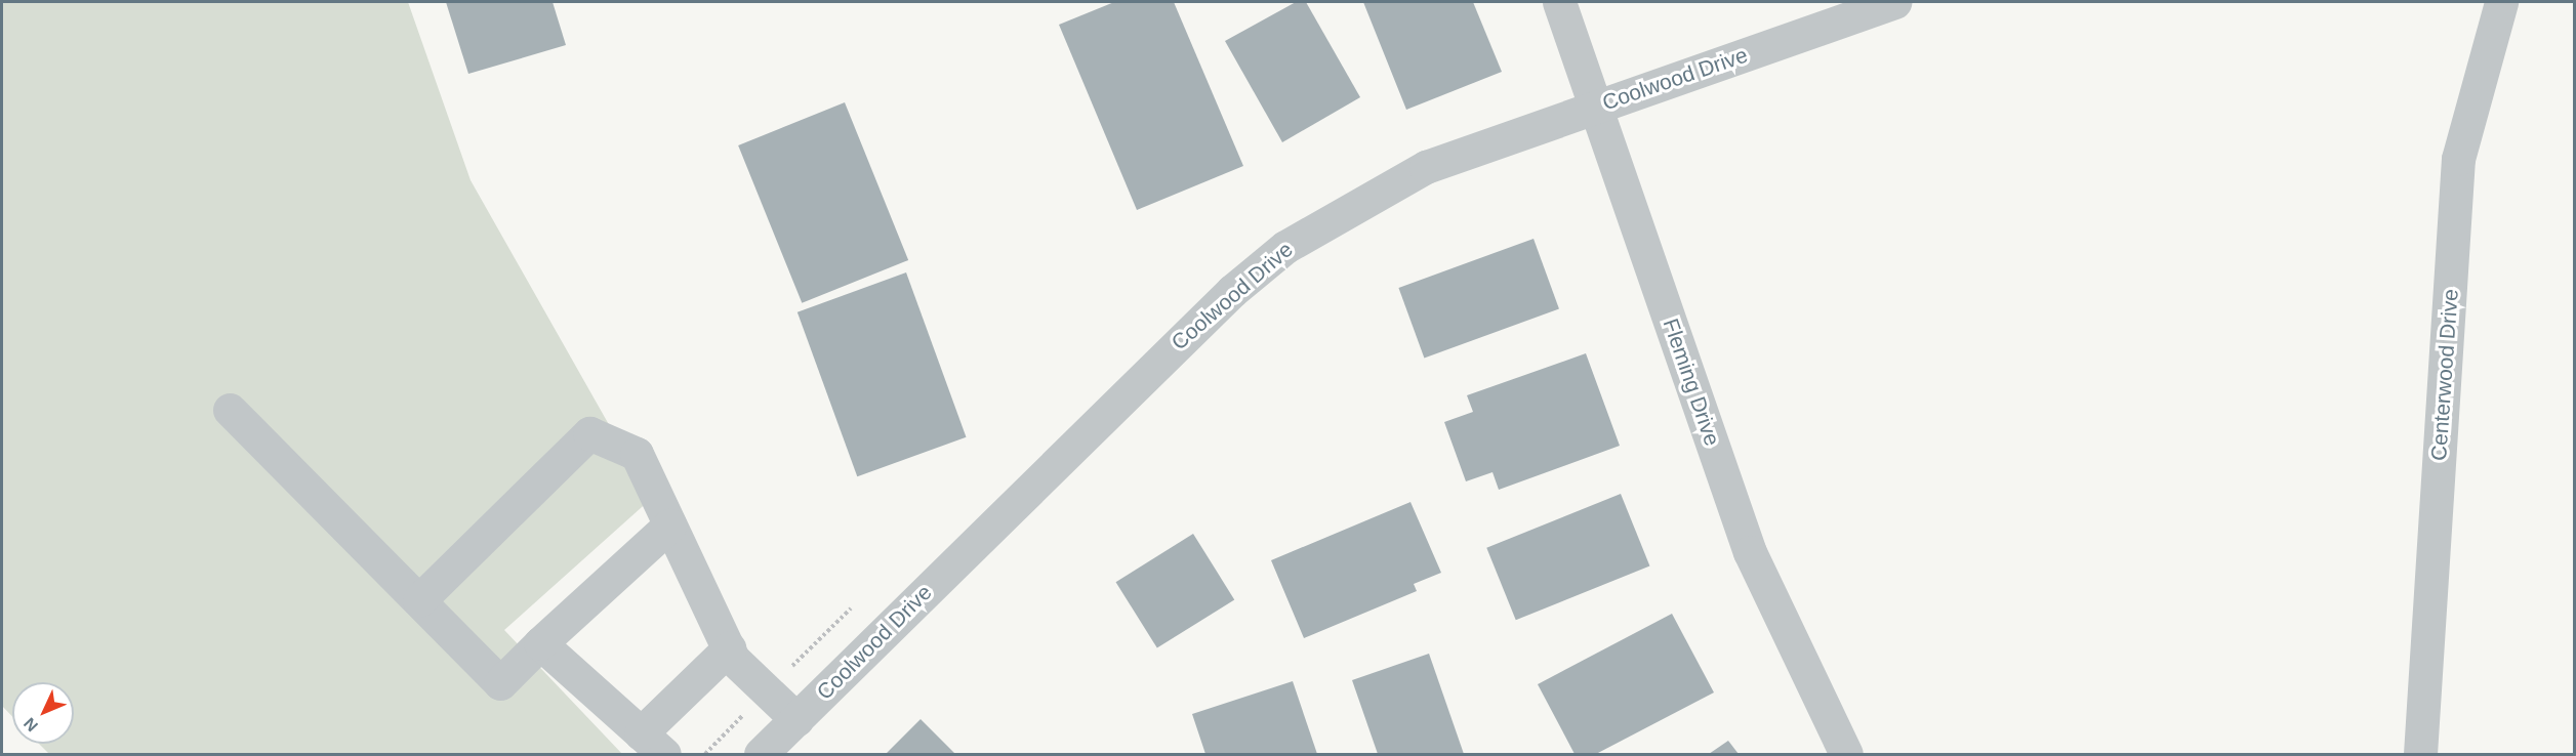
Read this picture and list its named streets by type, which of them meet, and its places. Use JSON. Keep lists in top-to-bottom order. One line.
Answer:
{"streets":{"street":["Coolwood Drive","Centerwood Drive","Fleming Drive"]},"crossings":[["Coolwood Drive","Fleming Drive"]],"north":"bottom left"}
